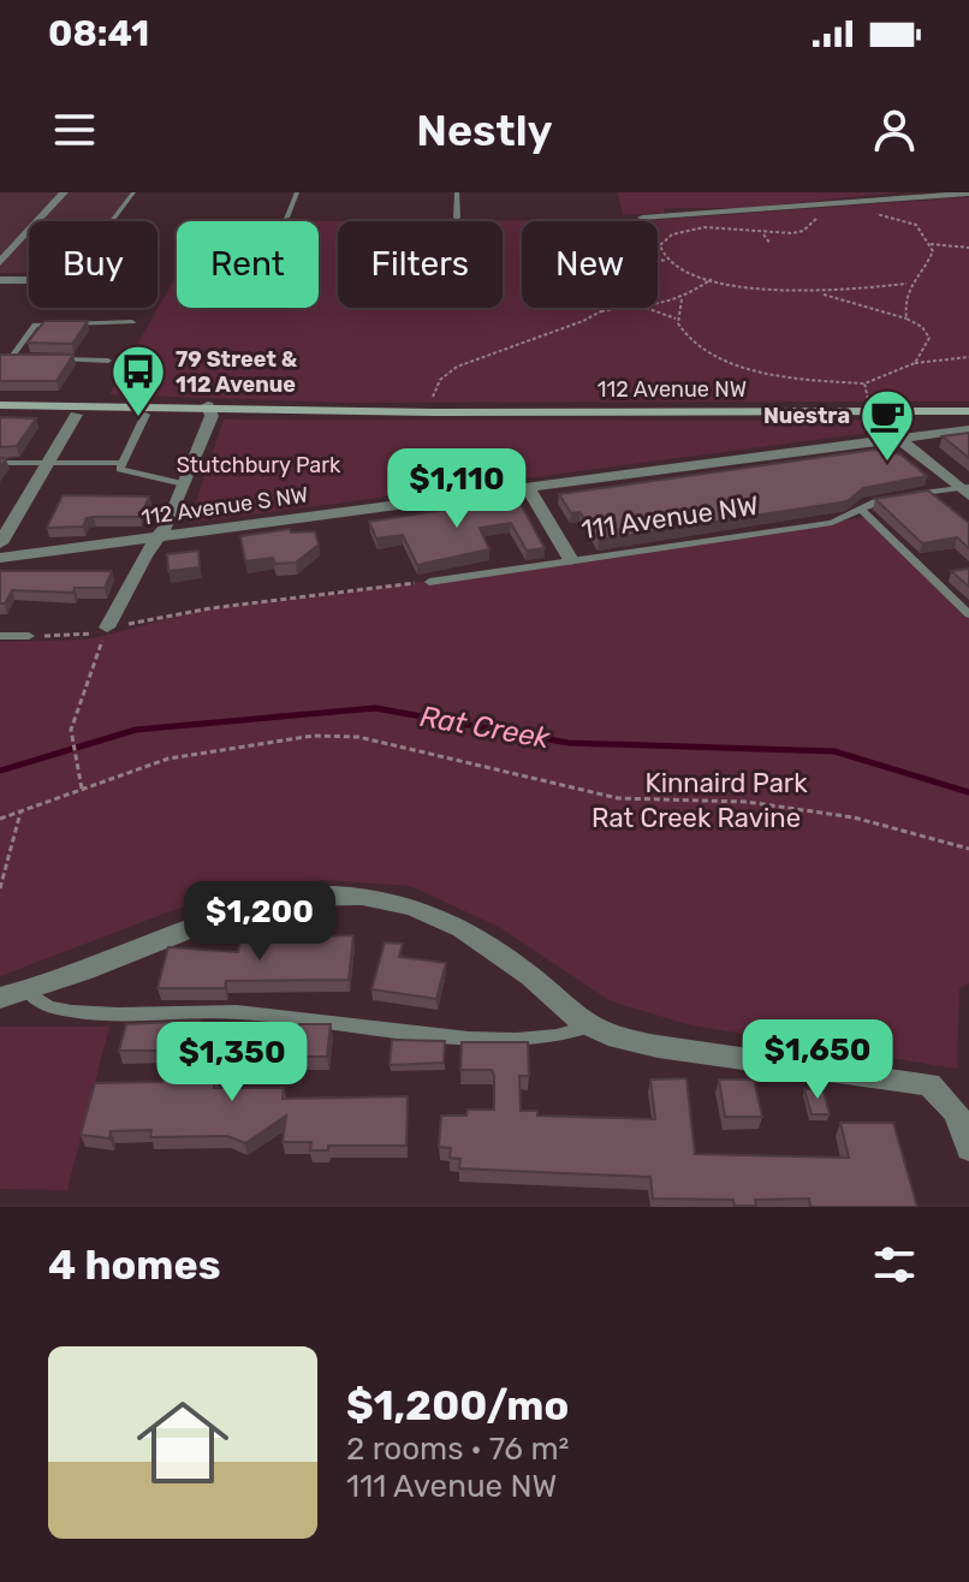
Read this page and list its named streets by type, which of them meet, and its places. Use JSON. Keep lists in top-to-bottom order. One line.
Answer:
{"streets":{"main road":["112 Avenue NW"],"street":["112 Avenue S NW"],"lane":["111 Avenue NW"]},"water":["Rat Creek"],"parks":["Stutchbury Park","Kinnaird Park","Rat Creek Ravine"],"places":{"bus stop":["79 Street & 112 Avenue"],"cafe":["Nuestra"]},"page":{"status":"08:41","header":"Nestly","chip":["Buy","Rent","Filters","New"],"price":["$1,110","$1,200","$1,650","$1,350"],"heading":"4 homes","list":[{"name":"$1,200/mo","note":"2 rooms · 76 m² · 111 Avenue NW"}]}}
